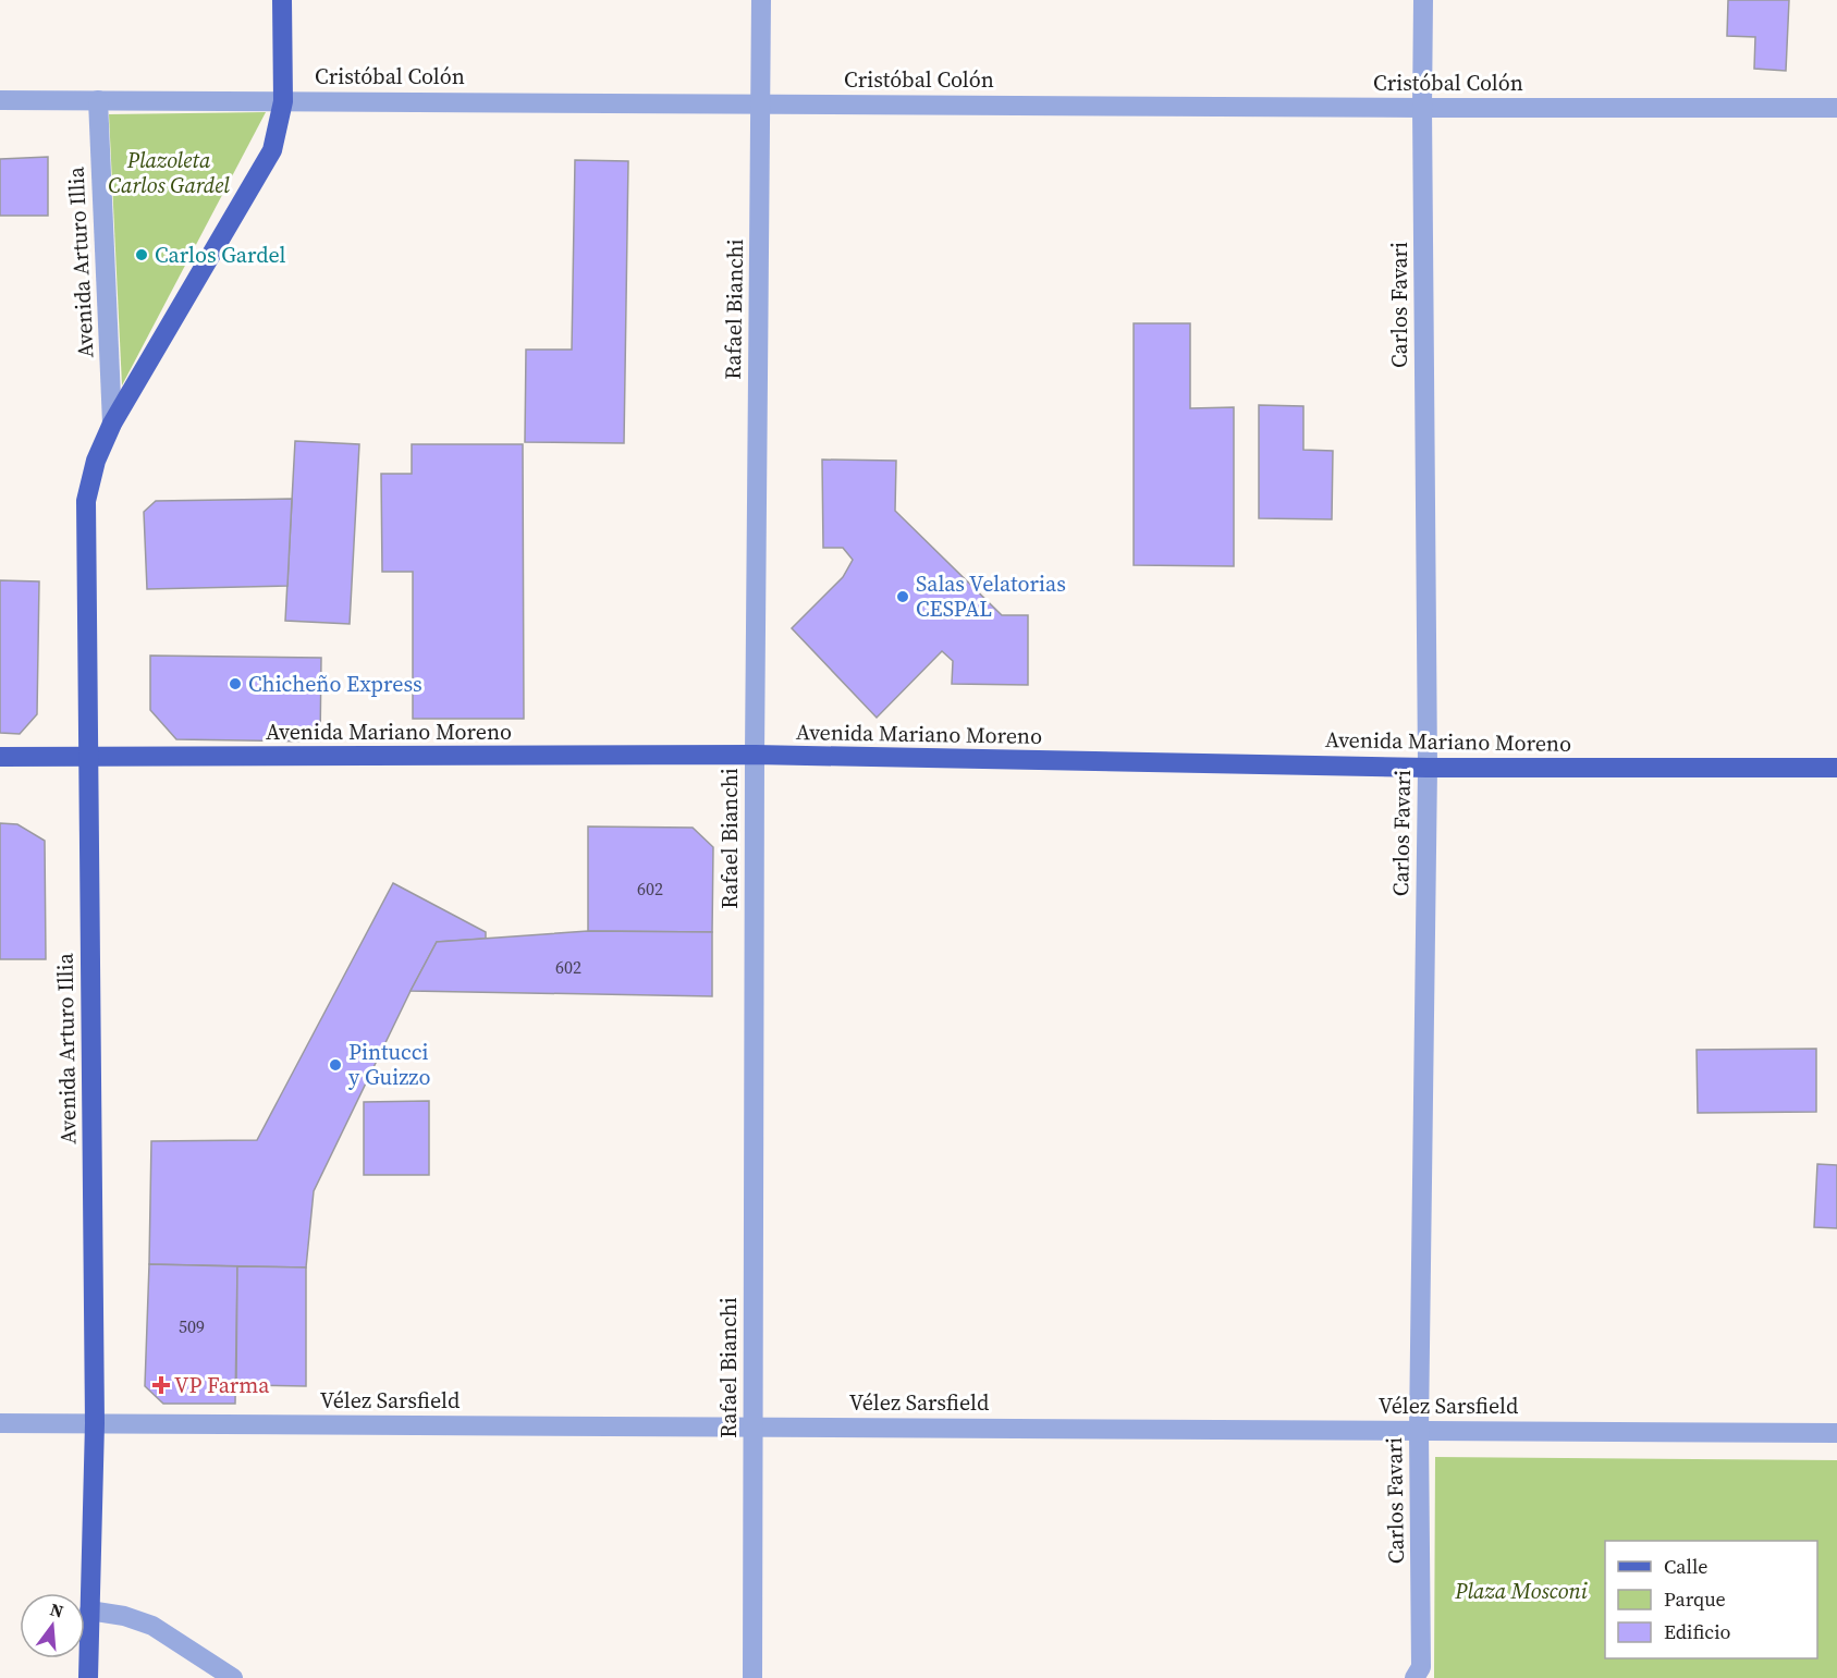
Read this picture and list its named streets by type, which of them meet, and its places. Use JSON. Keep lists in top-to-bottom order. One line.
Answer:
{"streets":{"main road":["Avenida Arturo Illia","Avenida Mariano Moreno"],"street":["Cristóbal Colón","Carlos Favari","Rafael Bianchi","Vélez Sarsfield"]},"crossings":[["Cristóbal Colón","Avenida Arturo Illia"],["Cristóbal Colón","Carlos Favari"],["Cristóbal Colón","Rafael Bianchi"],["Avenida Arturo Illia","Avenida Mariano Moreno"],["Avenida Arturo Illia","Vélez Sarsfield"],["Carlos Favari","Avenida Mariano Moreno"],["Carlos Favari","Vélez Sarsfield"],["Rafael Bianchi","Avenida Mariano Moreno"],["Rafael Bianchi","Vélez Sarsfield"]],"parks":["Plazoleta Carlos Gardel","Plaza Mosconi"],"places":{"other":["Carlos Gardel","Salas Velatorias CESPAL","Chicheño Express","Pintucci y Guizzo"],"health":["VP Farma"]},"house_numbers":["602","602","509"],"legend":["Calle","Parque","Edificio"],"north":"top"}
